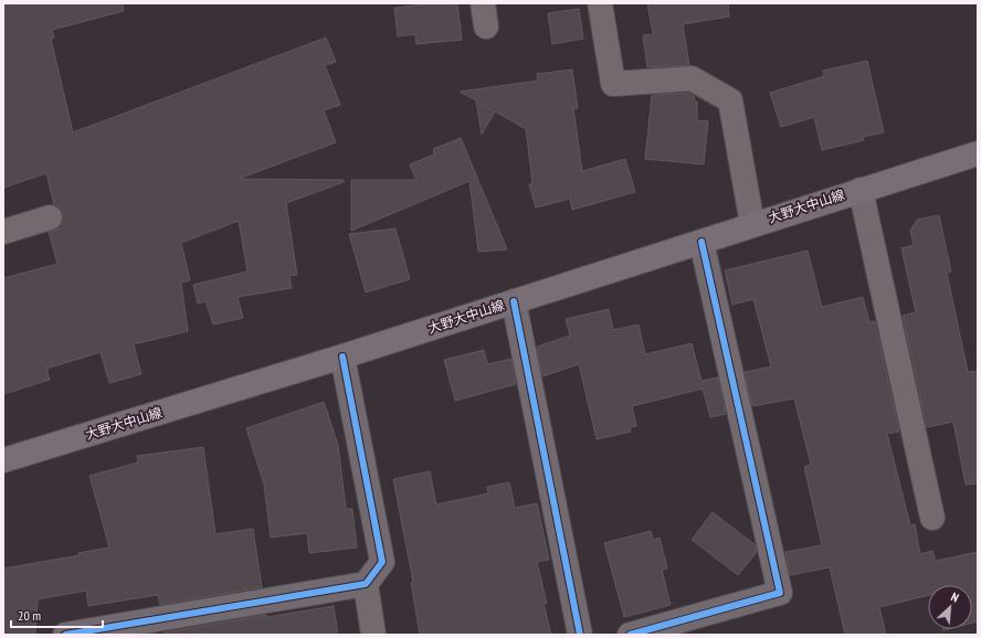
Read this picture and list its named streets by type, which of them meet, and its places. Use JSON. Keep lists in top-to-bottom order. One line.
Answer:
{"streets":{"main road":["大野大中山線"]},"scale_bar":"20 m","north":"top right"}
